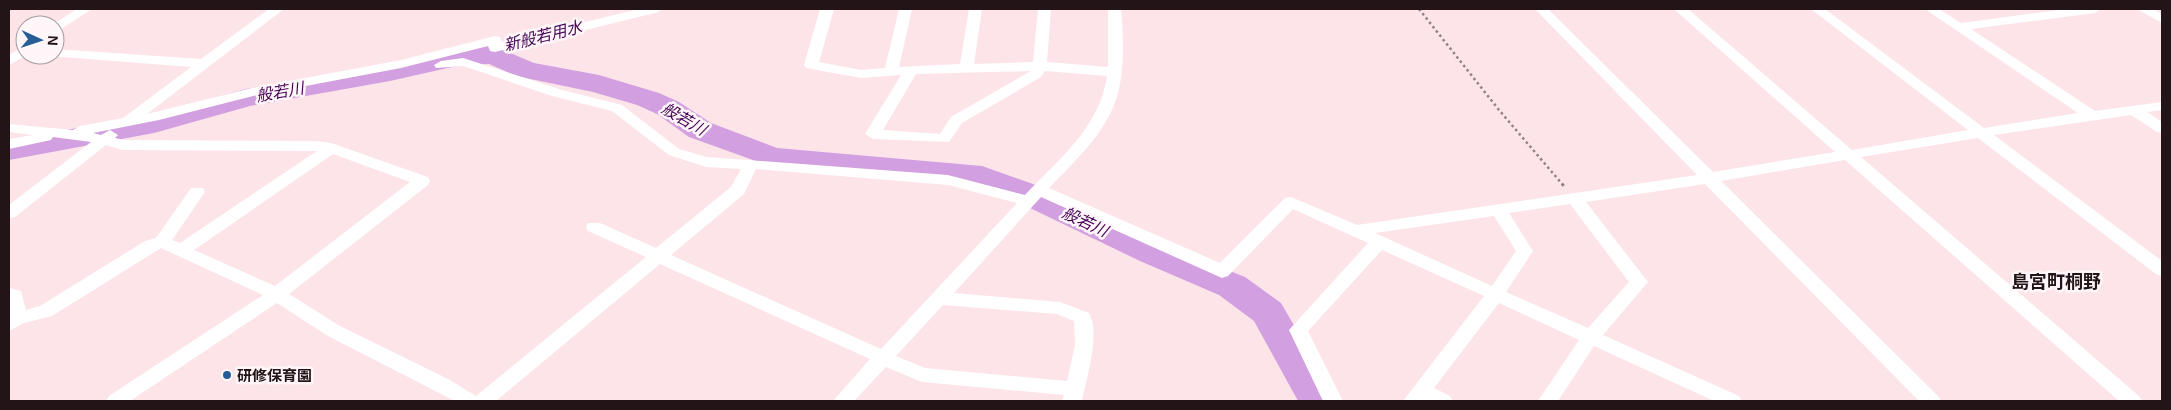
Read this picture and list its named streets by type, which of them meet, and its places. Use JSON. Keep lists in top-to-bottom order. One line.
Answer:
{"districts":["島宮町桐野"],"water":["新般若用水","般若川"],"places":["研修保育園"],"north":"right"}
